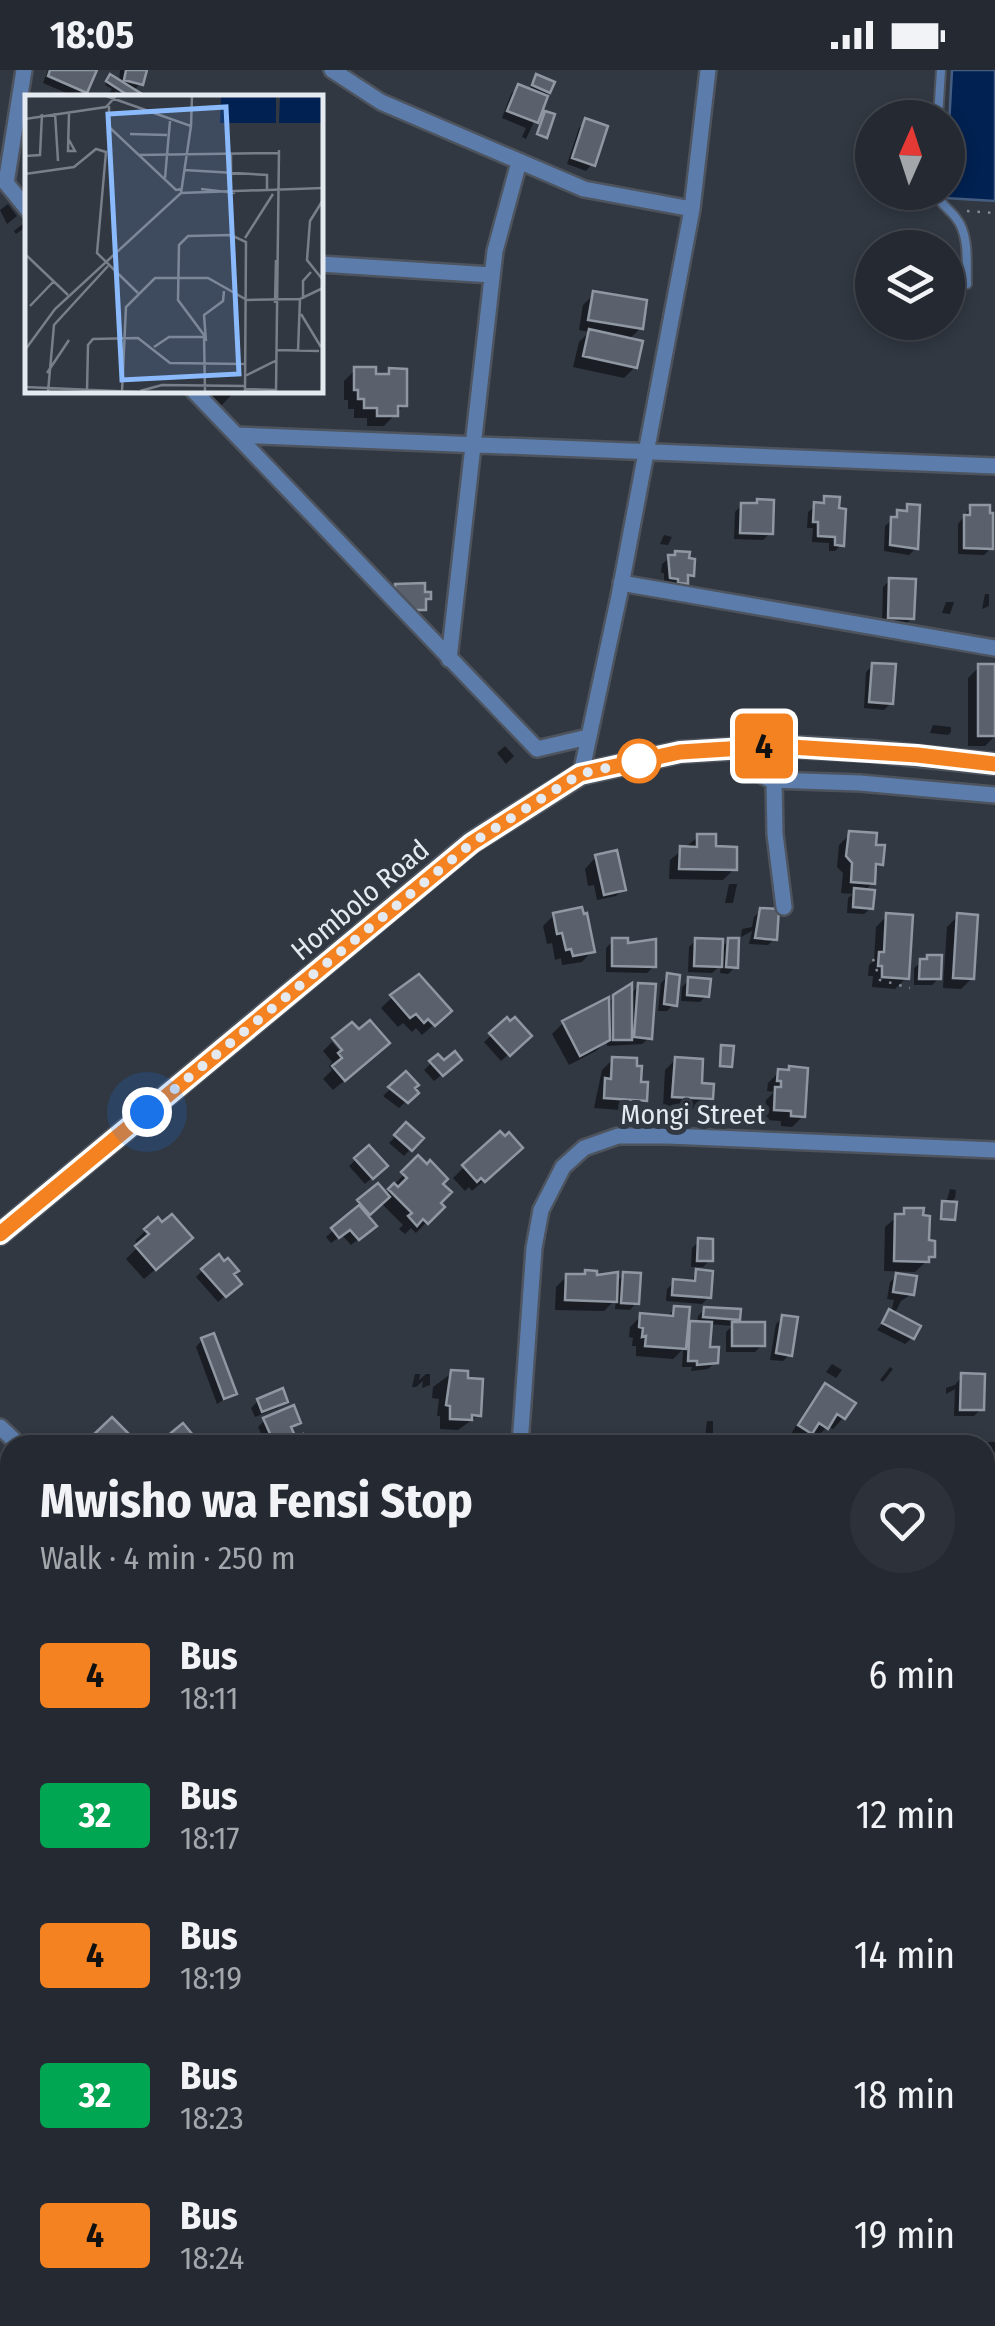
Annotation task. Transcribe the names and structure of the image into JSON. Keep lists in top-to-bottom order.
{
  "streets": {
    "street": ["Hombolo Road", "Mongi Street"]
  },
  "lines": ["bus line 4"],
  "north": "top",
  "page": {
    "status": "18:05",
    "on_map": "4",
    "heading": ["Mwisho wa Fensi Stop", "Walk · 4 min · 250 m"],
    "list": [
      {
        "mark": "4",
        "name": "Bus",
        "note": "18:11",
        "value": "6 min"
      },
      {
        "mark": "32",
        "name": "Bus",
        "note": "18:17",
        "value": "12 min"
      },
      {
        "mark": "4",
        "name": "Bus",
        "note": "18:19",
        "value": "14 min"
      },
      {
        "mark": "32",
        "name": "Bus",
        "note": "18:23",
        "value": "18 min"
      },
      {
        "mark": "4",
        "name": "Bus",
        "note": "18:24",
        "value": "19 min"
      }
    ]
  }
}
